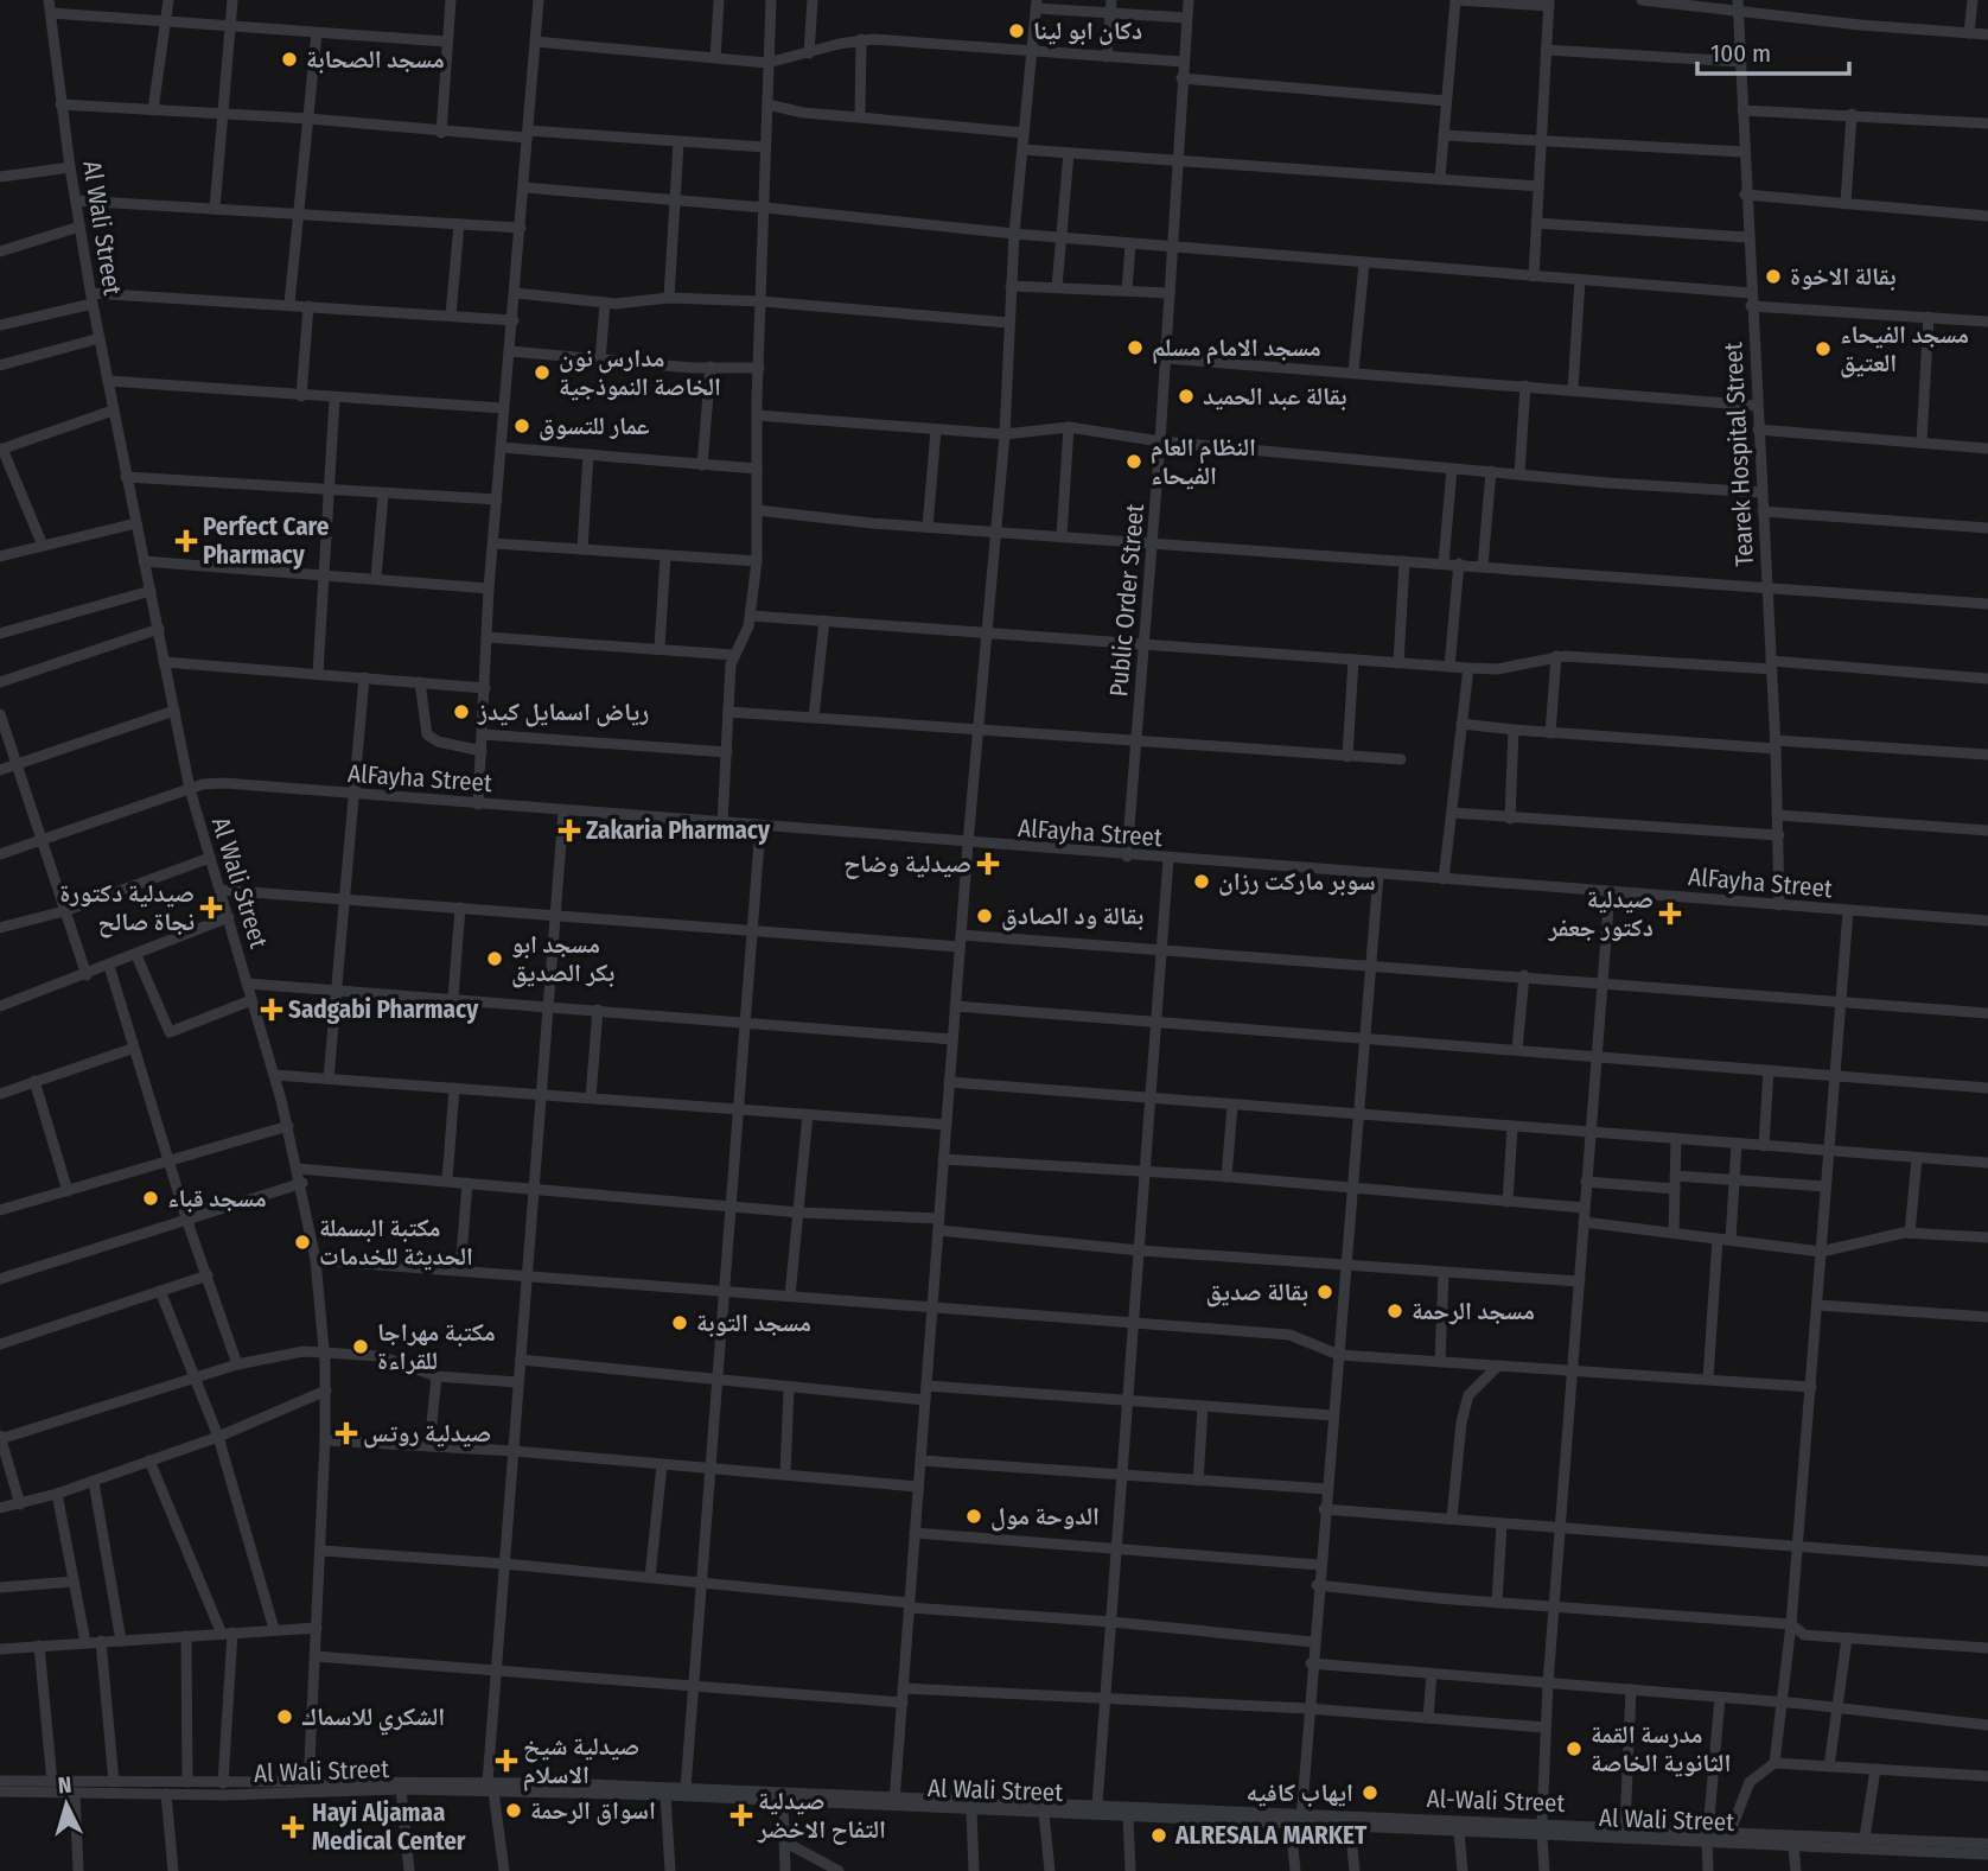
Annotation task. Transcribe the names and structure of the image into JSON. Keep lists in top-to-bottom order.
{
  "streets": {
    "street": [
      "Al Wali Street",
      "Tearek Hospital Street",
      "Public Order Street",
      "AlFayha Street",
      "Al-Wali Street"
    ]
  },
  "crossings": [
    ["Al Wali Street", "AlFayha Street"],
    ["Al Wali Street", "Al-Wali Street"],
    ["Tearek Hospital Street", "AlFayha Street"],
    ["Public Order Street", "AlFayha Street"]
  ],
  "places": {
    "other": [
      "دكان ابو لينا",
      "مسجد الصحابة",
      "بقالة الاخوة",
      "مسجد الامام مسلم",
      "مسجد الفيحاء العتيق",
      "مدارس نون الخاصة النموذجية",
      "بقالة عبد الحميد",
      "عمار للتسوق",
      "النظام العام الفيحاء",
      "رياض اسمايل كيدز",
      "سوبر ماركت رزان",
      "بقالة ود الصادق",
      "مسجد ابو بكر الصديق",
      "مسجد قباء",
      "مكتبة البسملة الحديثة للخدمات",
      "بقالة صديق",
      "مسجد الرحمة",
      "مسجد التوبة",
      "مكتبة مهراجا للقراءة",
      "الدوحة مول",
      "الشكري للاسماك",
      "مدرسة القمة الثانوية الخاصة",
      "ايهاب كافيه",
      "اسواق الرحمة",
      "ALRESALA MARKET"
    ],
    "health": [
      "Perfect Care Pharmacy",
      "Zakaria Pharmacy",
      "صيدلية وضاح",
      "صيدلية دكتورة نجاة صالح",
      "صيدلية دكتور جعفر",
      "Sadgabi Pharmacy",
      "صيدلية روتس",
      "صيدلية شيخ الاسلام",
      "صيدلية التفاح الاخضر",
      "Hayi Aljamaa Medical Center"
    ]
  },
  "scale_bar": "100 m",
  "north": "top"
}
